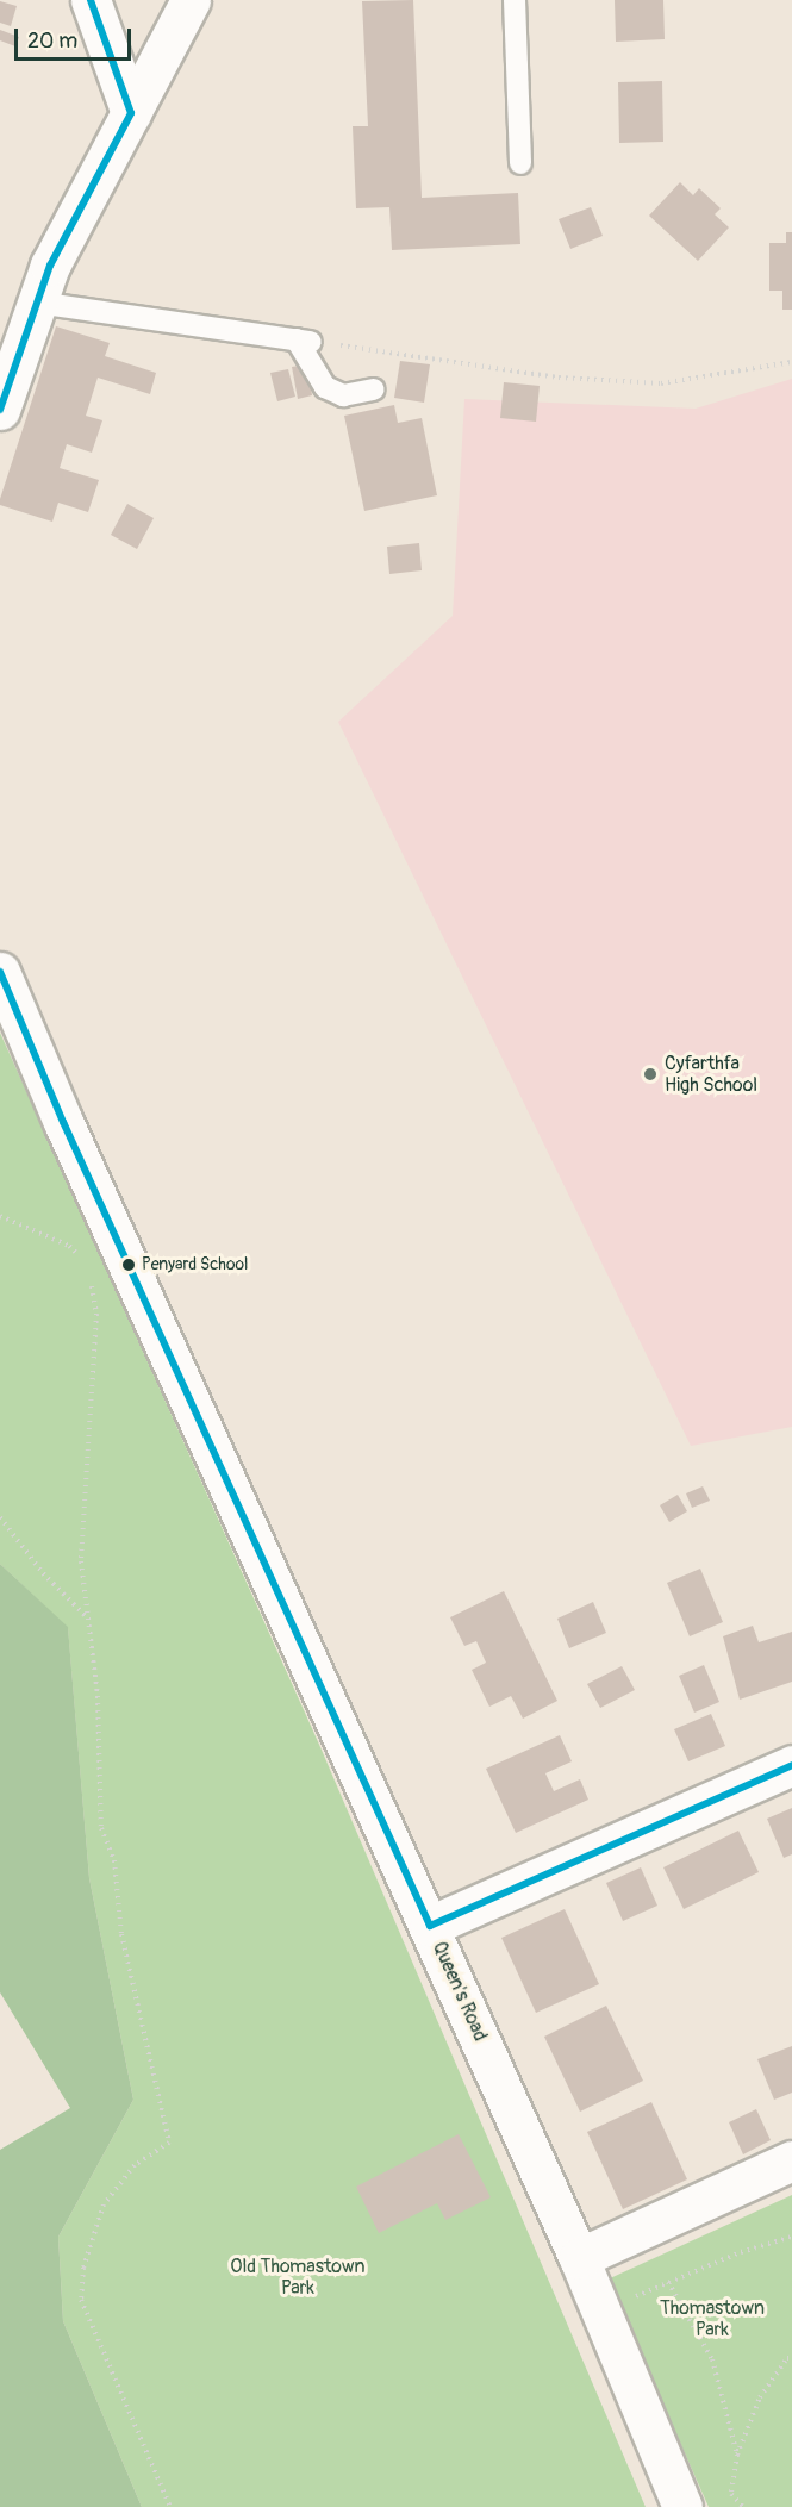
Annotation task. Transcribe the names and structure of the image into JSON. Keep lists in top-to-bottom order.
{
  "streets": {
    "street": ["Queen's Road"]
  },
  "parks": ["Old Thomastown Park", "Thomastown Park"],
  "places": ["Cyfarthfa High School", "Penyard School"],
  "scale_bar": "20 m"
}
